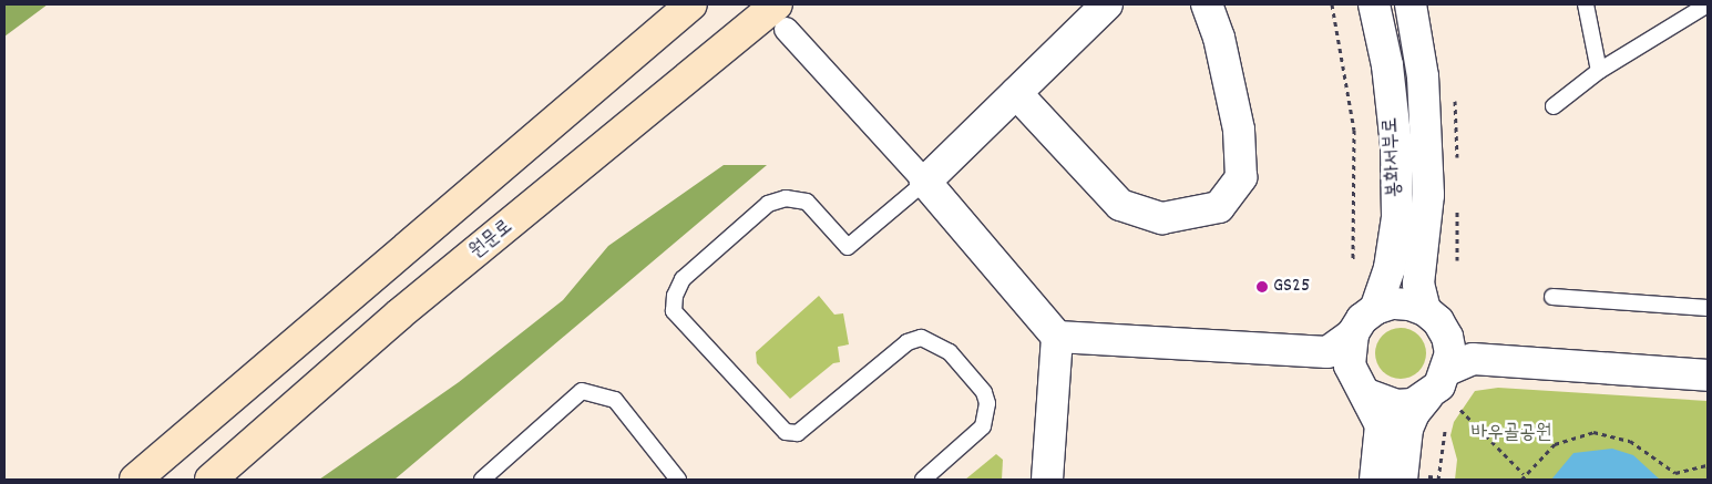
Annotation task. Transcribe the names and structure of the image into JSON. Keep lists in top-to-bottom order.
{
  "streets": {
    "main road": ["원문로"],
    "street": ["봉화서부로"]
  },
  "parks": ["바우골공원"],
  "places": ["GS25"]
}
